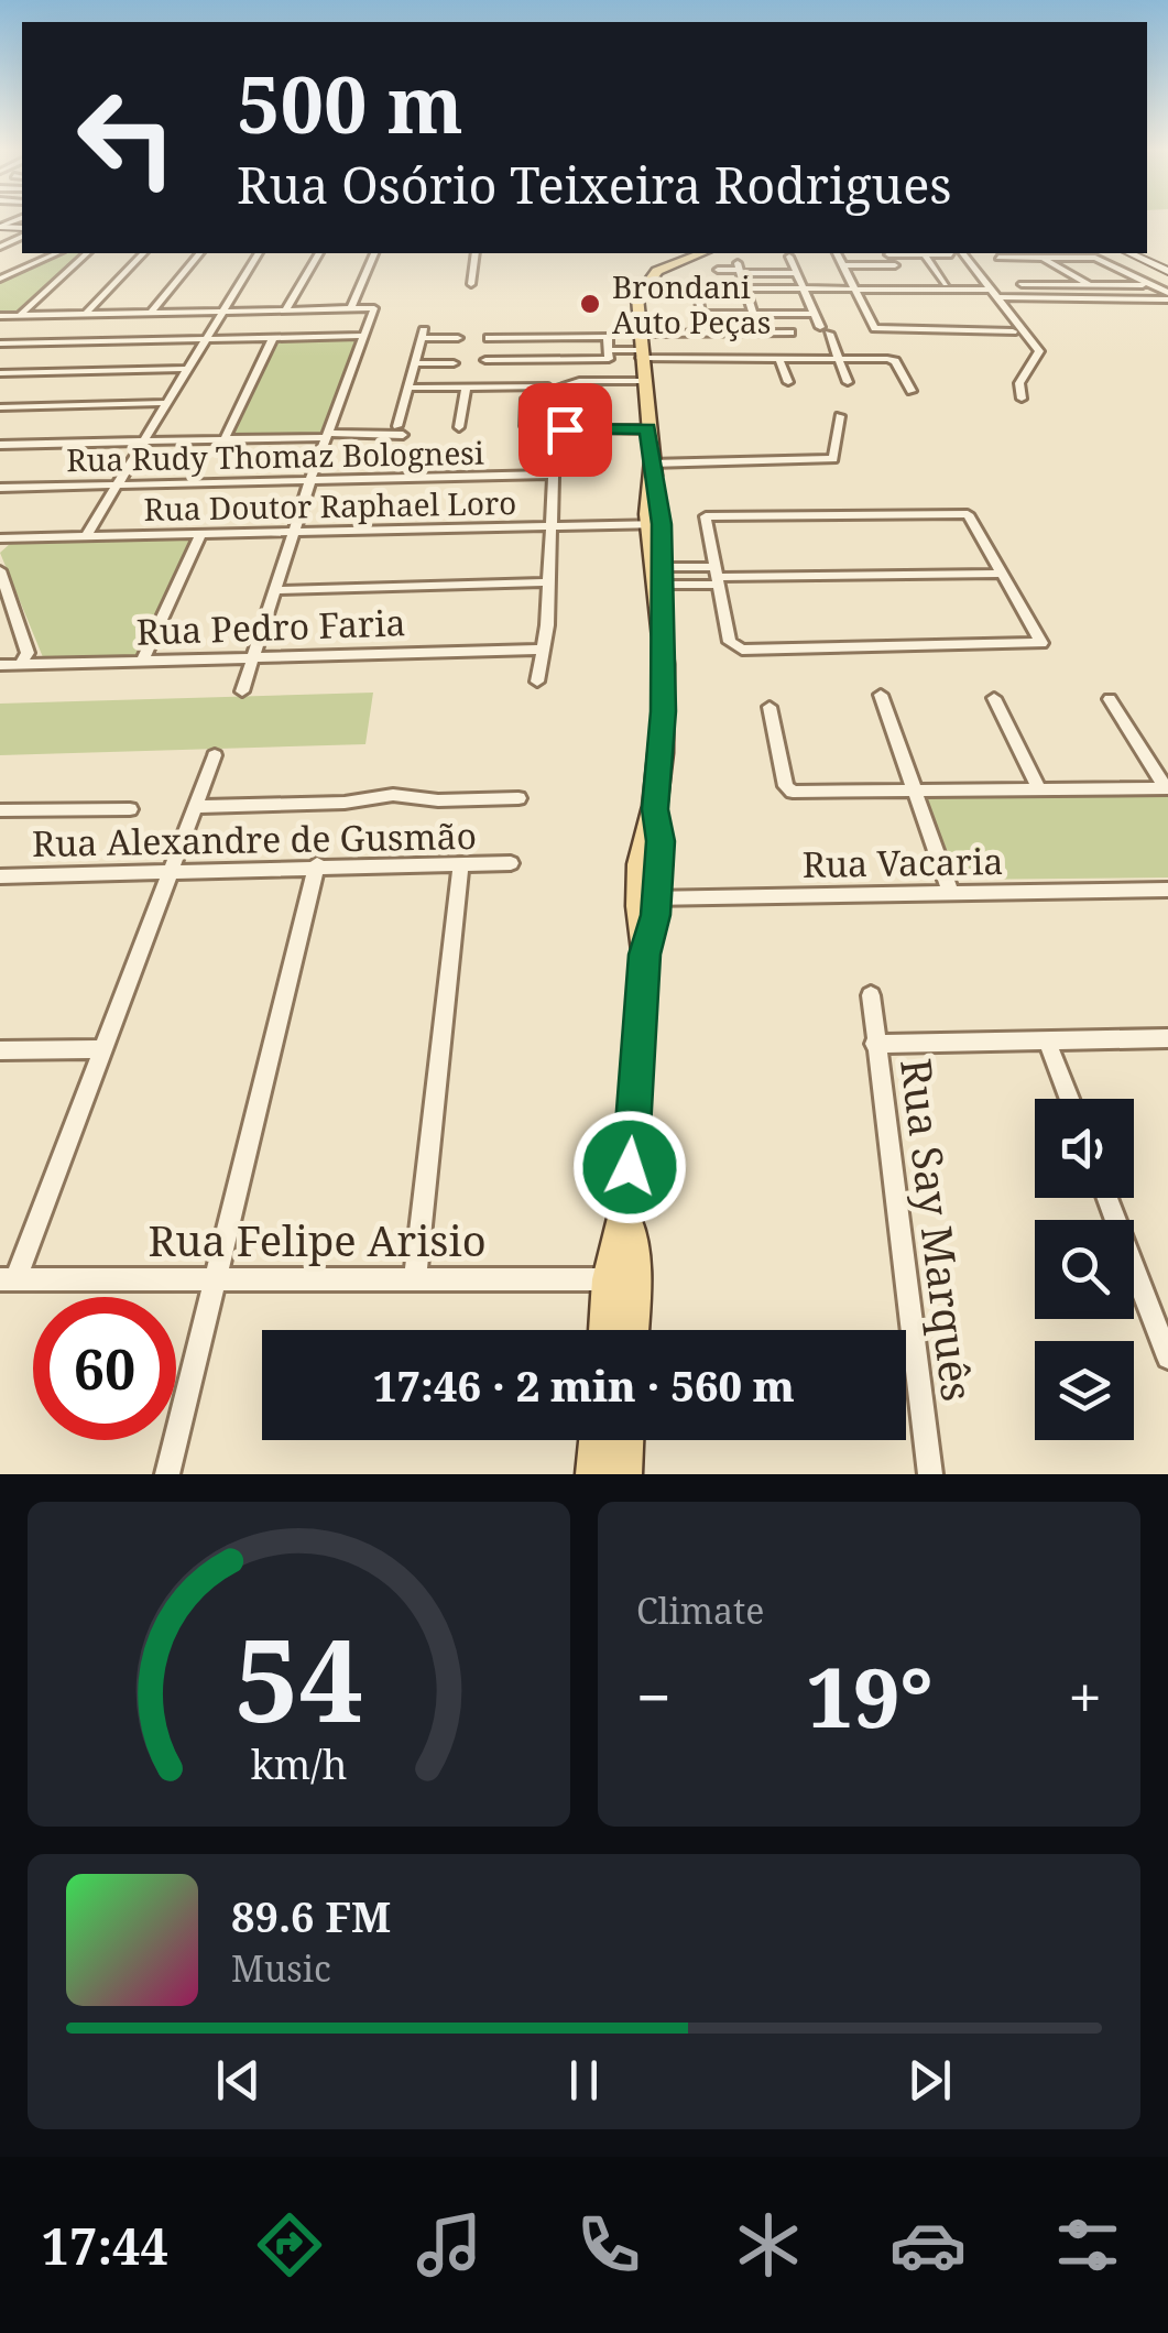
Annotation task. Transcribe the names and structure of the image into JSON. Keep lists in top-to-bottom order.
{
  "streets": {
    "street": [
      "Rua Rudy Thomaz Bolognesi",
      "Rua Doutor Raphael Loro",
      "Rua Pedro Faria",
      "Rua Alexandre de Gusmão",
      "Rua Vacaria",
      "Rua Say Marquês",
      "Rua Felipe Arisio"
    ]
  },
  "places": ["Brondani Auto Peças"],
  "page": {
    "turn": ["500 m", "Rua Osório Teixeira Rodrigues"],
    "limit": "60",
    "trip": "17:46 · 2 min · 560 m",
    "tile": "Climate",
    "heat": ["−", "19°", "+"],
    "song": ["89.6 FM", "Music"],
    "tabs": "17:44",
    "gauge": ["54", "km/h"]
  }
}
